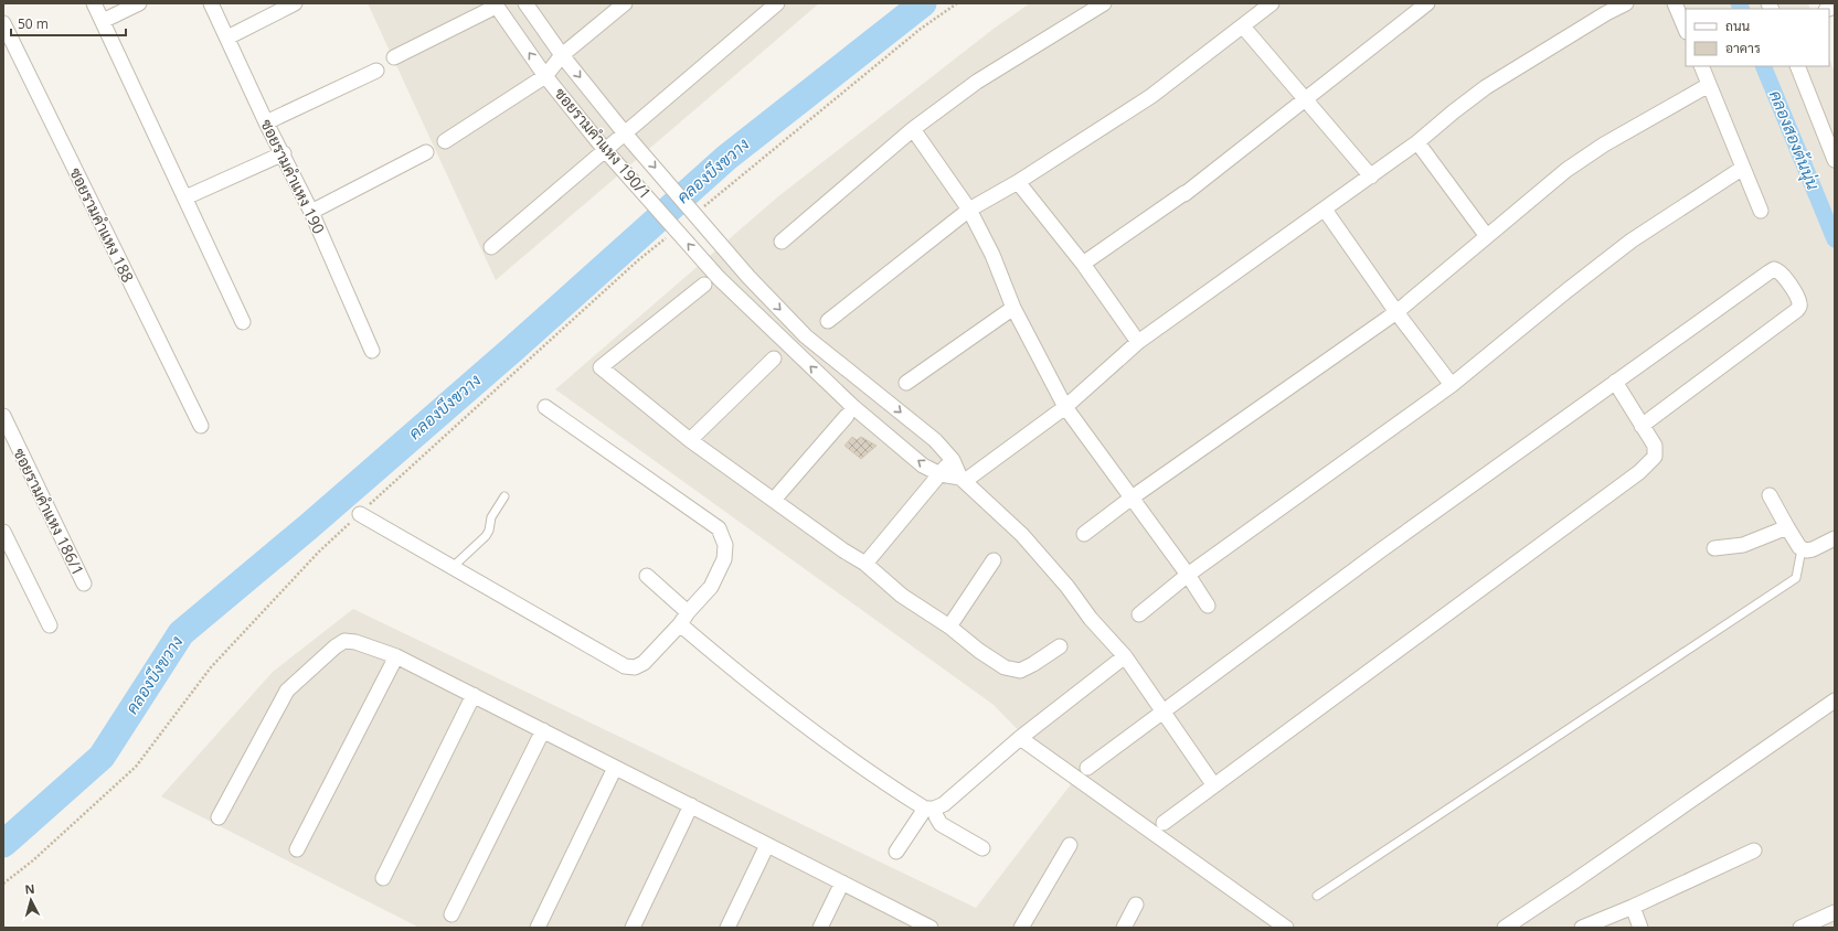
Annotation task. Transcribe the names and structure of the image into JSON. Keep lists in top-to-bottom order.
{
  "streets": {
    "street": [
      "ซอยรามคำแหง 190/1",
      "ซอยรามคำแหง 190",
      "ซอยรามคำแหง 188",
      "ซอยรามคำแหง 186/1"
    ]
  },
  "water": ["คลองสองต้นนุ่น", "คลองบึงขวาง"],
  "legend": ["ถนน", "อาคาร"],
  "scale_bar": "50 m",
  "north": "top"
}
